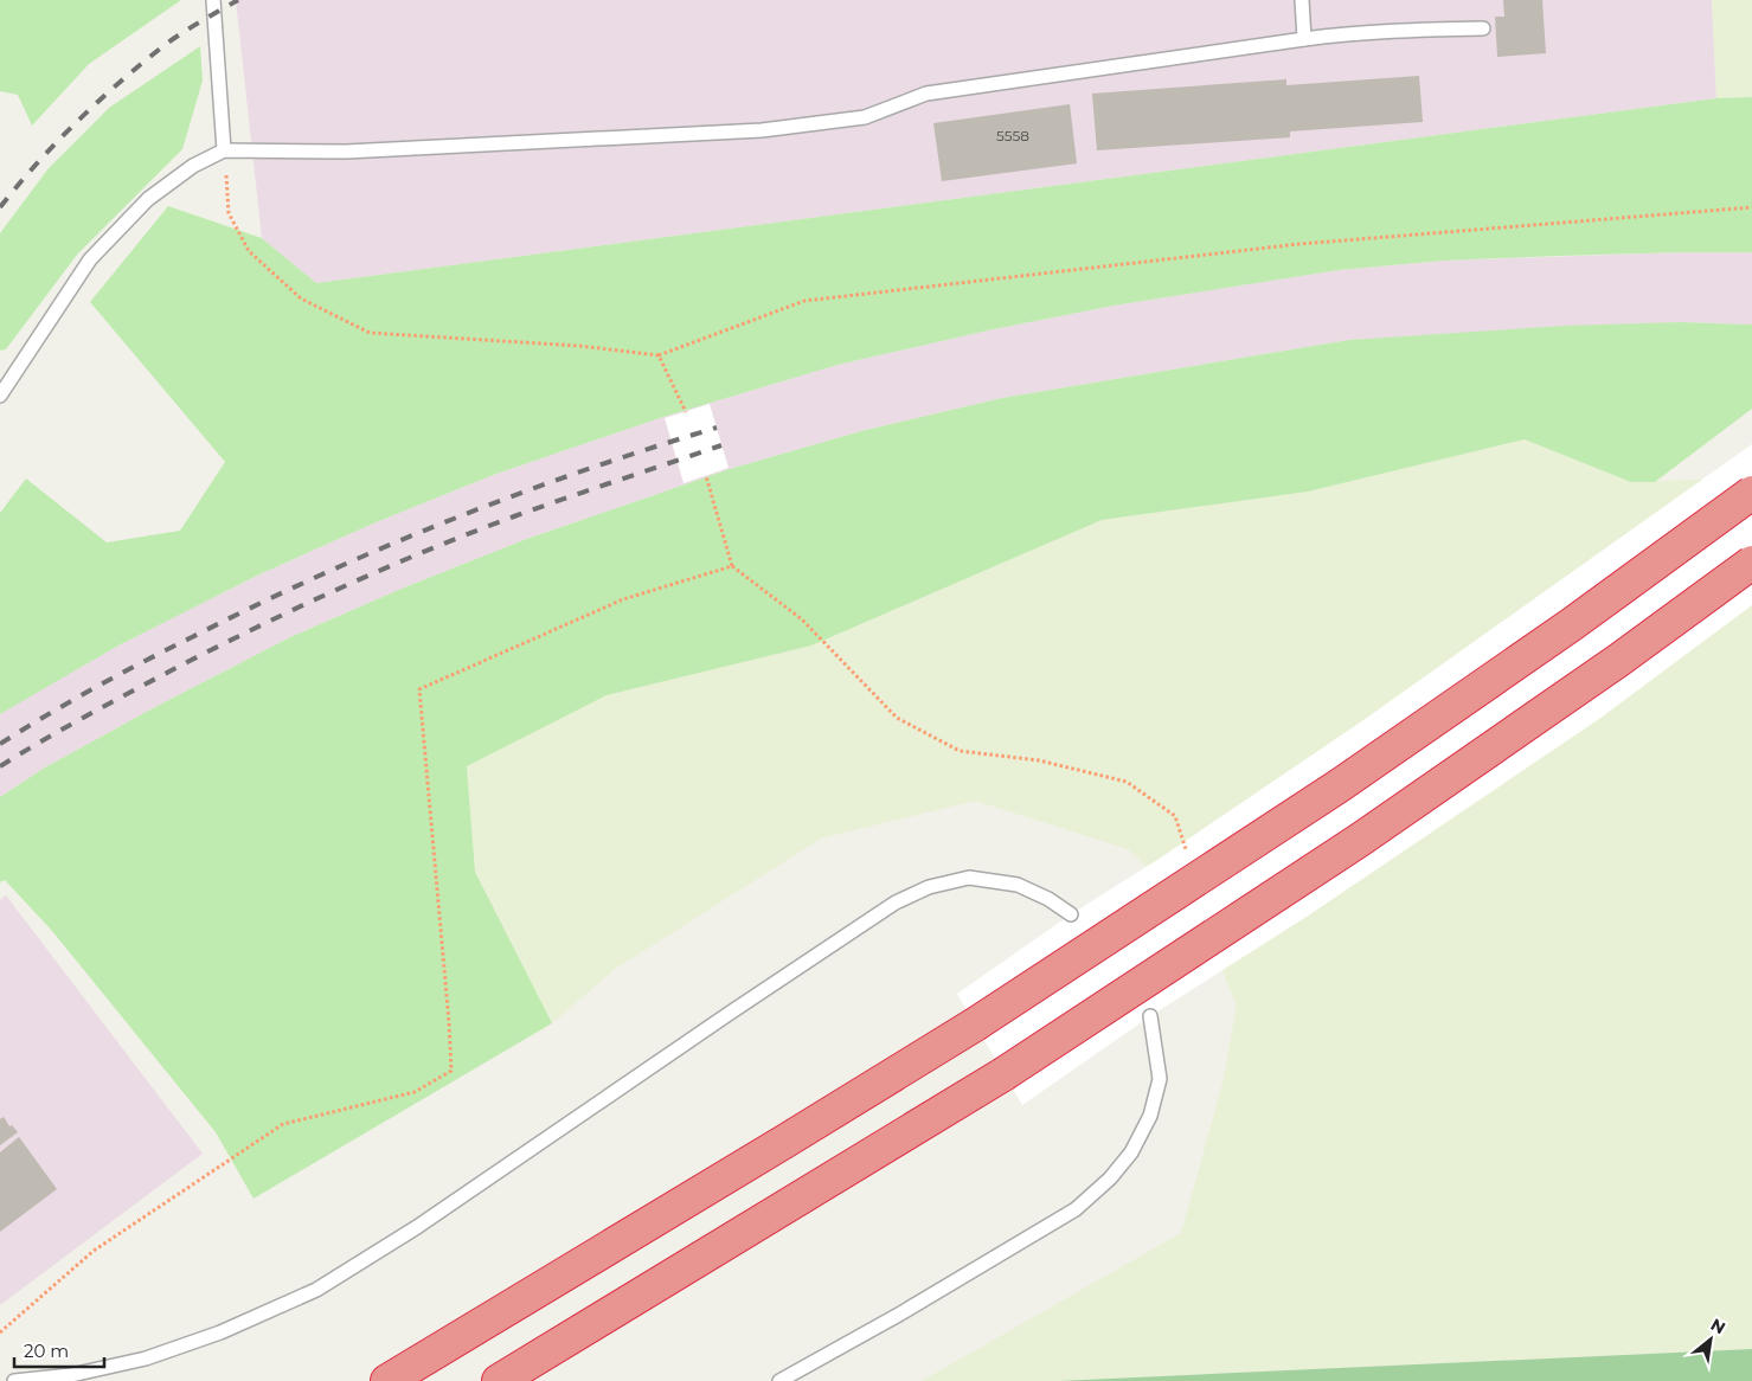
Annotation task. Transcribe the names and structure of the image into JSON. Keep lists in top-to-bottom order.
{
  "house_numbers": ["5558"],
  "scale_bar": "20 m",
  "north": "top right"
}
